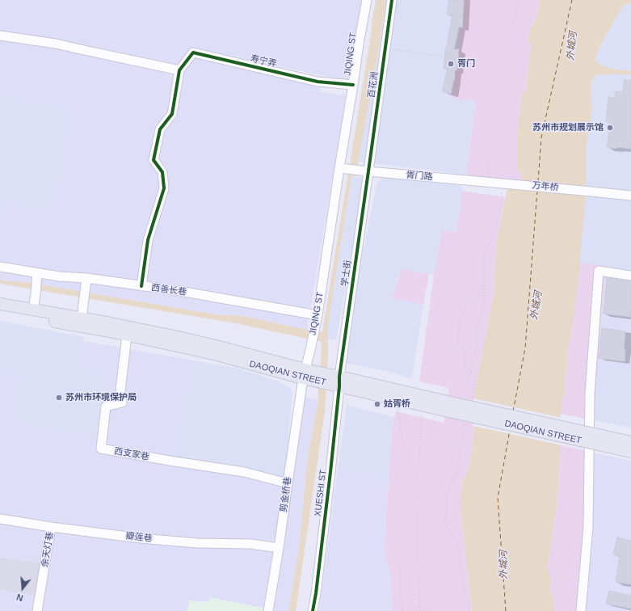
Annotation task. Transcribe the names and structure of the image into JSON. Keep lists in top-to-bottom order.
{
  "streets": {
    "main road": ["DAOQIAN STREET"],
    "street": [
      "JIQING ST",
      "寿宁弄",
      "百花洲",
      "胥门路",
      "万年桥",
      "学士街",
      "西善长巷",
      "西支家巷",
      "XUESHI ST",
      "剪金桥巷",
      "瓣莲巷",
      "余天灯巷"
    ]
  },
  "crossings": [
    ["JIQING ST", "寿宁弄"],
    ["JIQING ST", "胥门路"],
    ["JIQING ST", "西善长巷"],
    ["JIQING ST", "DAOQIAN STREET"],
    ["JIQING ST", "剪金桥巷"],
    ["百花洲", "胥门路"],
    ["百花洲", "学士街"],
    ["胥门路", "万年桥"],
    ["胥门路", "学士街"],
    ["学士街", "DAOQIAN STREET"],
    ["学士街", "XUESHI ST"],
    ["DAOQIAN STREET", "西支家巷"],
    ["DAOQIAN STREET", "XUESHI ST"],
    ["DAOQIAN STREET", "剪金桥巷"],
    ["西支家巷", "剪金桥巷"],
    ["剪金桥巷", "瓣莲巷"],
    ["瓣莲巷", "余天灯巷"]
  ],
  "water": ["外城河"],
  "places": [
    "胥门",
    "苏州市规划展示馆",
    "苏州市环境保护局",
    "姑胥桥"
  ],
  "north": "bottom"
}
